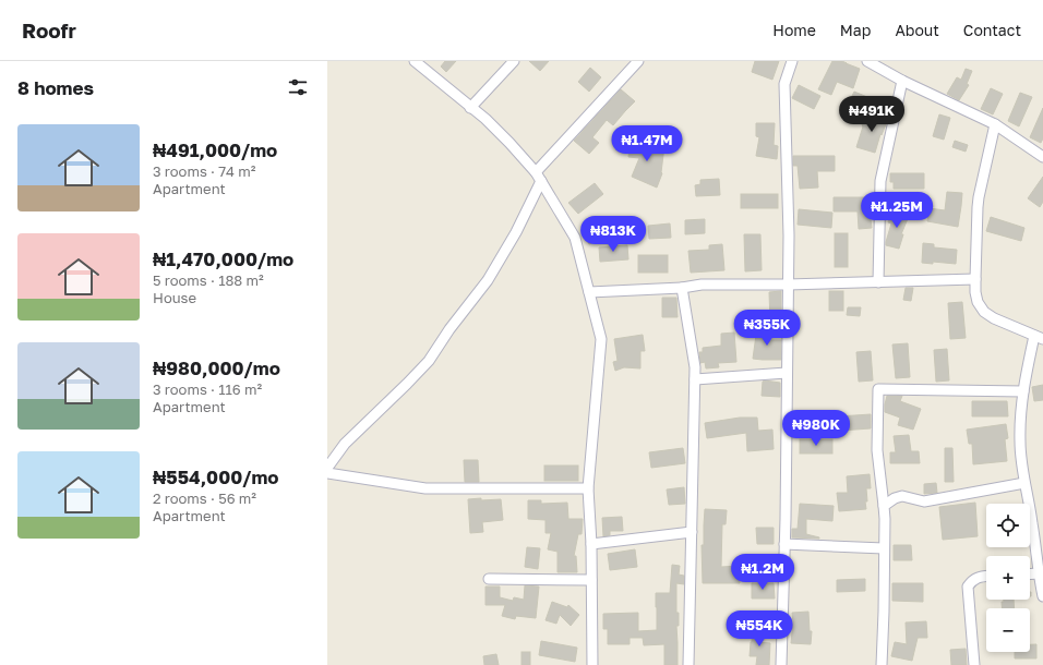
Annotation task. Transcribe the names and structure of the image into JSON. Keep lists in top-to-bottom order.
{
  "page": {
    "header": "Roofr",
    "nav": [
      "Home",
      "Map",
      "About",
      "Contact"
    ],
    "heading": "8 homes",
    "price": [
      "₦491K",
      "₦1.47M",
      "₦1.25M",
      "₦813K",
      "₦355K",
      "₦980K",
      "₦1.2M",
      "₦554K"
    ],
    "list": [
      {
        "name": "₦491,000/mo",
        "note": "3 rooms · 74 m² · Apartment"
      },
      {
        "name": "₦1,470,000/mo",
        "note": "5 rooms · 188 m² · House"
      },
      {
        "name": "₦980,000/mo",
        "note": "3 rooms · 116 m² · Apartment"
      },
      {
        "name": "₦554,000/mo",
        "note": "2 rooms · 56 m² · Apartment"
      }
    ],
    "map_buttons": ["+", "−"]
  }
}
